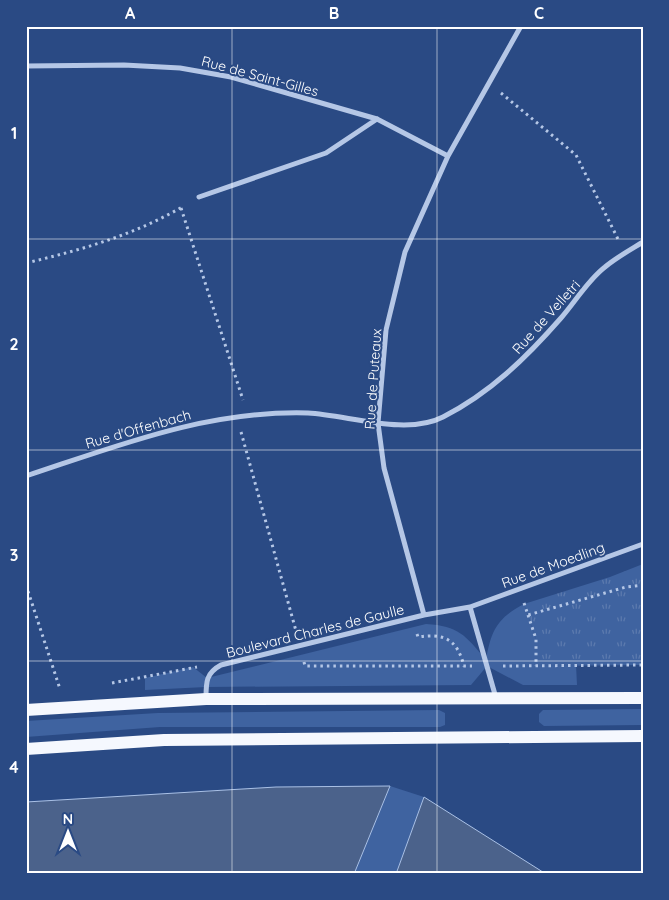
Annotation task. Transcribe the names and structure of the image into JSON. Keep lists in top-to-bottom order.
{
  "streets": {
    "street": [
      "Rue de Saint-Gilles",
      "Rue de Velletri",
      "Rue de Puteaux",
      "Rue d'Offenbach",
      "Rue de Moedling",
      "Boulevard Charles de Gaulle"
    ]
  },
  "crossings": [
    ["Rue de Saint-Gilles", "Rue de Puteaux"],
    ["Rue de Velletri", "Rue de Puteaux"],
    ["Rue de Velletri", "Rue d'Offenbach"],
    ["Rue de Puteaux", "Rue d'Offenbach"],
    ["Rue de Puteaux", "Boulevard Charles de Gaulle"]
  ],
  "north": "top",
  "grid": {
    "columns": ["A", "B", "C"],
    "rows": [
      "1",
      "2",
      "3",
      "4"
    ]
  }
}
